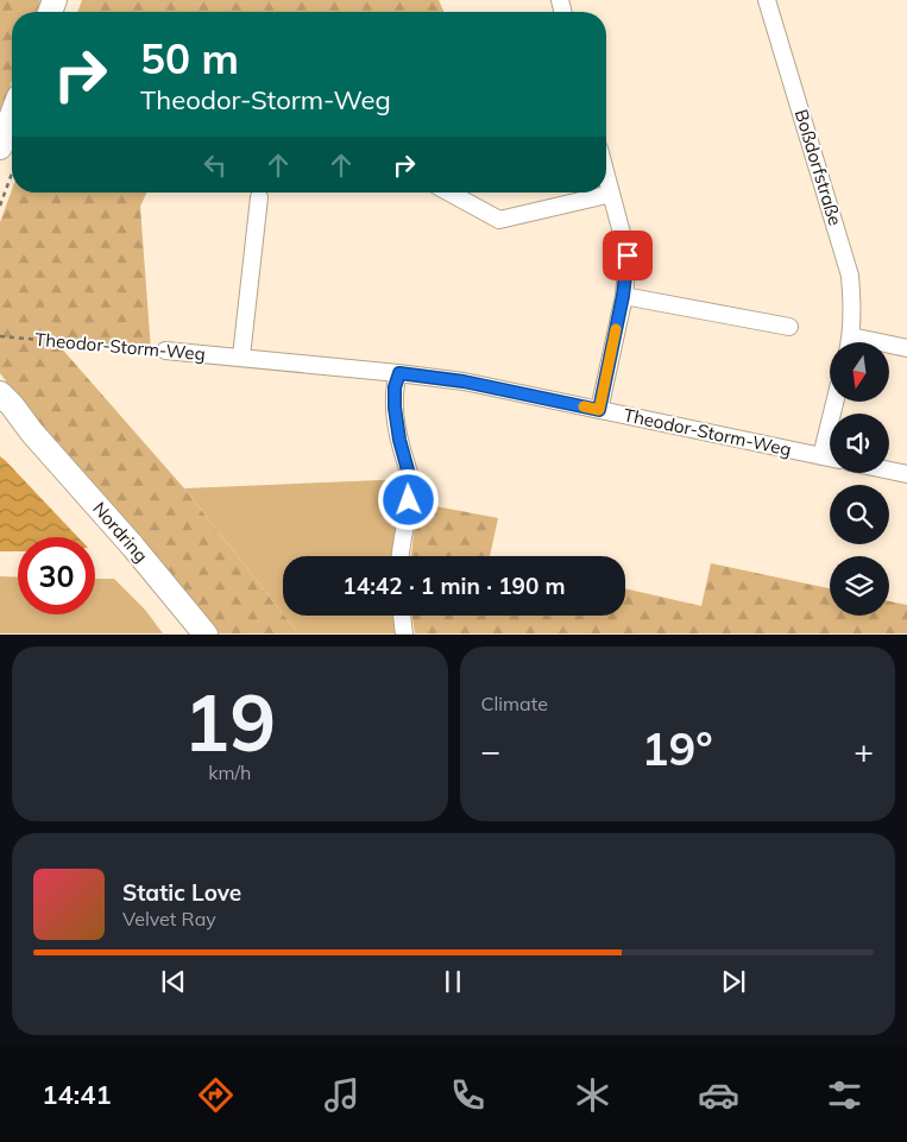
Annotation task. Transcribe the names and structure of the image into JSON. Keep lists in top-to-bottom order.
{
  "streets": {
    "street": ["Boßdorfstraße", "Theodor-Storm-Weg", "Nordring"]
  },
  "north": "bottom",
  "page": {
    "turn": ["50 m", "Theodor-Storm-Weg"],
    "limit": "30",
    "trip": "14:42 · 1 min · 190 m",
    "tile": [
      ["19", "km/h"],
      "Climate"
    ],
    "heat": ["−", "19°", "+"],
    "song": ["Static Love", "Velvet Ray"],
    "tabs": "14:41"
  }
}
